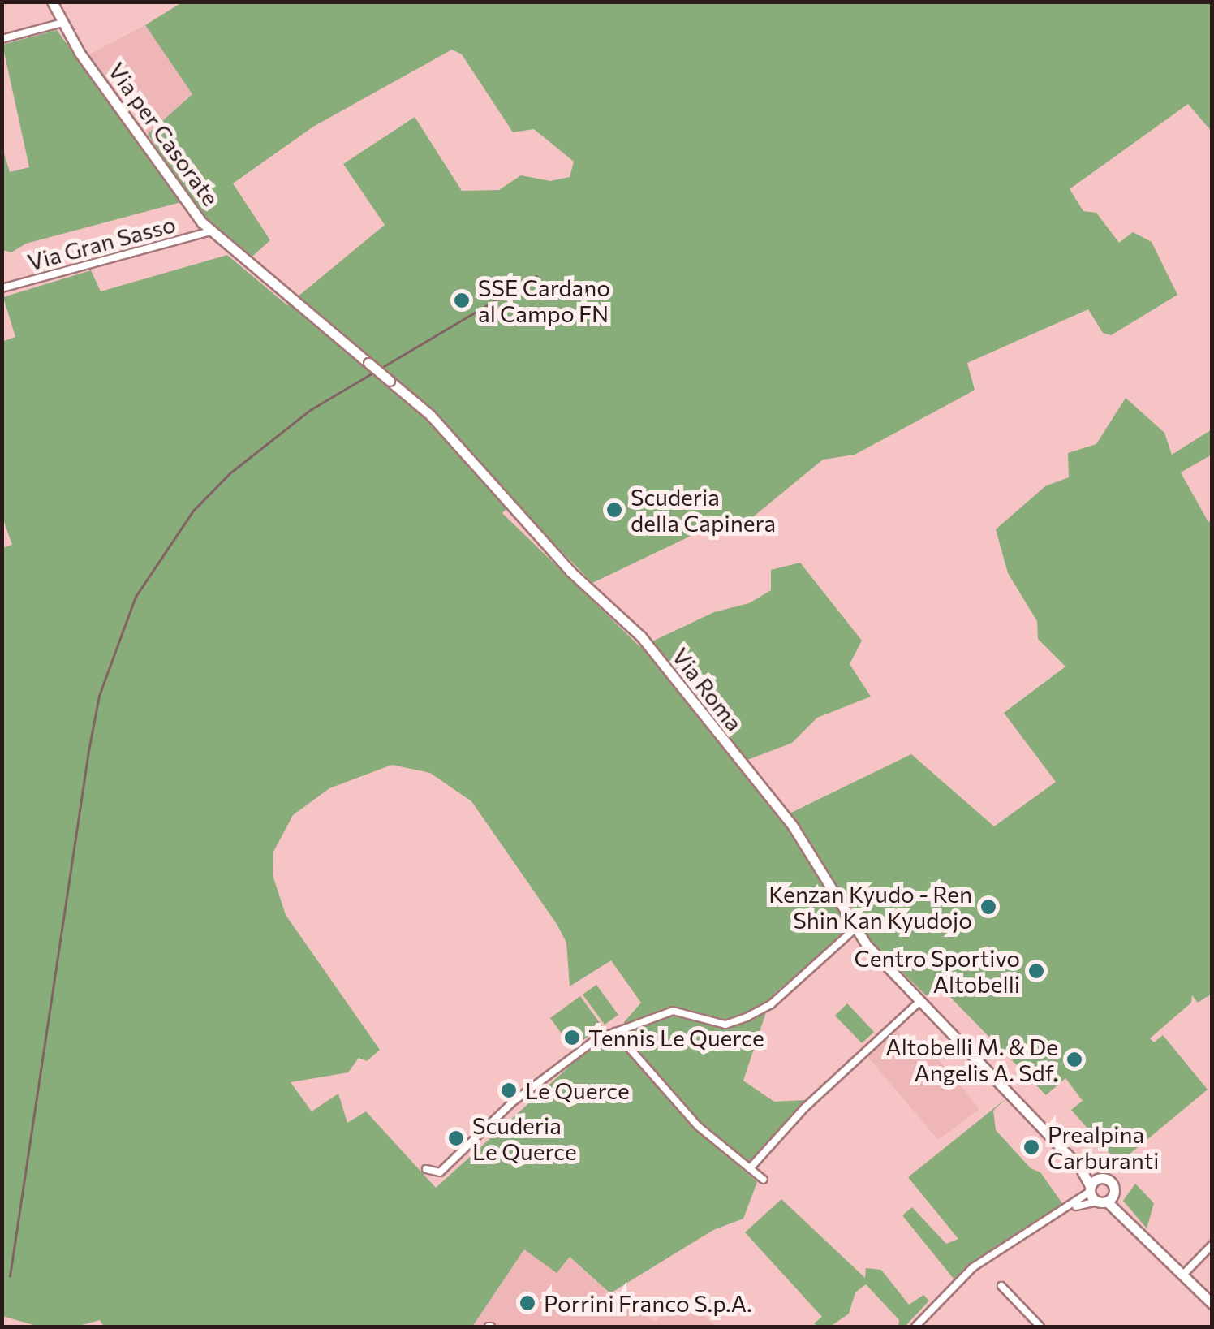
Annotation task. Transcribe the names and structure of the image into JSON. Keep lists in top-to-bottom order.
{
  "streets": {
    "street": ["Via per Casorate", "Via Gran Sasso", "Via Roma"]
  },
  "crossings": [
    ["Via per Casorate", "Via Gran Sasso"],
    ["Via per Casorate", "Via Roma"]
  ],
  "places": [
    "SSE Cardano al Campo FN",
    "Scuderia della Capinera",
    "Kenzan Kyudo - Ren Shin Kan Kyudojo",
    "Centro Sportivo Altobelli",
    "Tennis Le Querce",
    "Altobelli M. & De Angelis A. Sdf.",
    "Le Querce",
    "Scuderia Le Querce",
    "Prealpina Carburanti",
    "Porrini Franco S.p.A."
  ]
}
